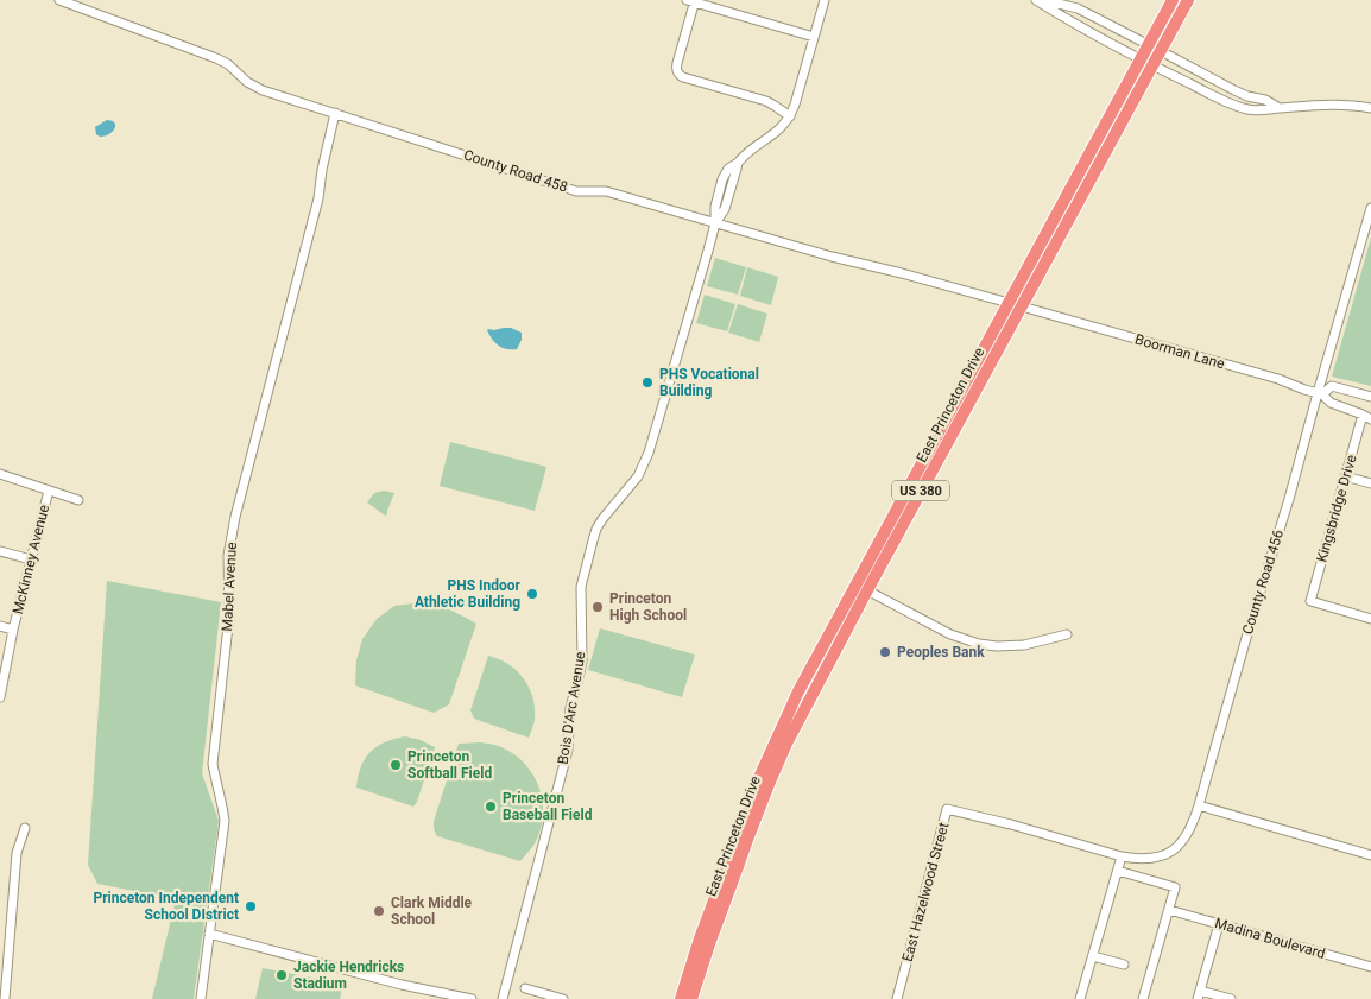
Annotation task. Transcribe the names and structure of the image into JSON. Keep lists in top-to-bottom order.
{
  "streets": {
    "highway": ["East Princeton Drive", "US 380"],
    "street": [
      "County Road 458",
      "Boorman Lane",
      "Kingsbridge Drive",
      "McKinney Avenue",
      "County Road 456",
      "Mabel Avenue",
      "Bois D'Arc Avenue",
      "East Hazelwood Street",
      "Madina Boulevard"
    ]
  },
  "crossings": [
    ["County Road 458", "Boorman Lane"],
    ["County Road 458", "East Princeton Drive"],
    ["County Road 458", "Mabel Avenue"],
    ["County Road 458", "Bois D'Arc Avenue"],
    ["Boorman Lane", "East Princeton Drive"],
    ["Boorman Lane", "Kingsbridge Drive"],
    ["Boorman Lane", "County Road 456"],
    ["County Road 456", "East Hazelwood Street"]
  ],
  "places": [
    "PHS Vocational Building",
    "PHS Indoor Athletic Building",
    "Princeton High School",
    "Peoples Bank",
    "Princeton Softball Field",
    "Princeton Baseball Field",
    "Princeton Independent School DIstrict",
    "Clark Middle School",
    "Jackie Hendricks Stadium"
  ]
}
